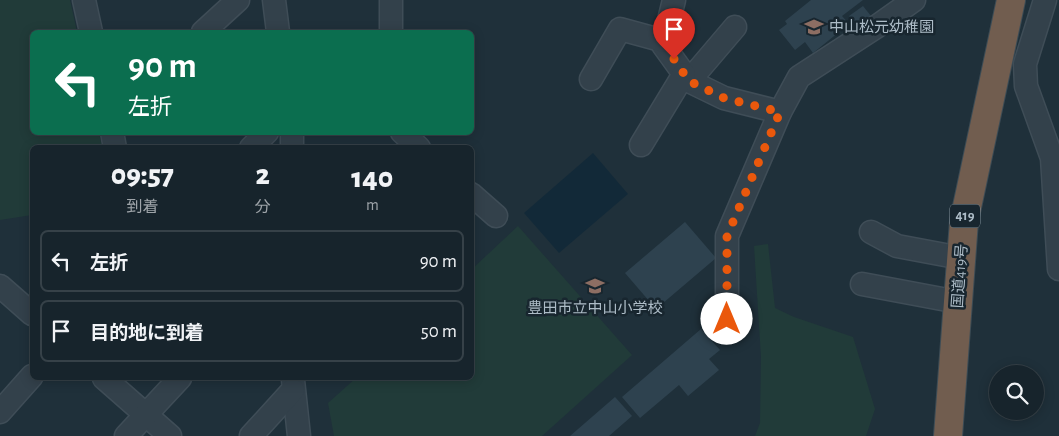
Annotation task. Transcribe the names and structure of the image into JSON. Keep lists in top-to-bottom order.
{
  "streets": {
    "highway": ["419", "国道419号"]
  },
  "places": {
    "school or university": ["中山松元幼稚園", "豊田市立中山小学校"]
  },
  "page": {
    "turn": ["90 m", "左折"],
    "eta": [
      "09:57",
      "到着",
      "2",
      "分",
      "140",
      "m"
    ],
    "list": [
      {
        "name": "左折",
        "value": "90 m"
      },
      {
        "name": "目的地に到着",
        "value": "50 m"
      }
    ]
  }
}
